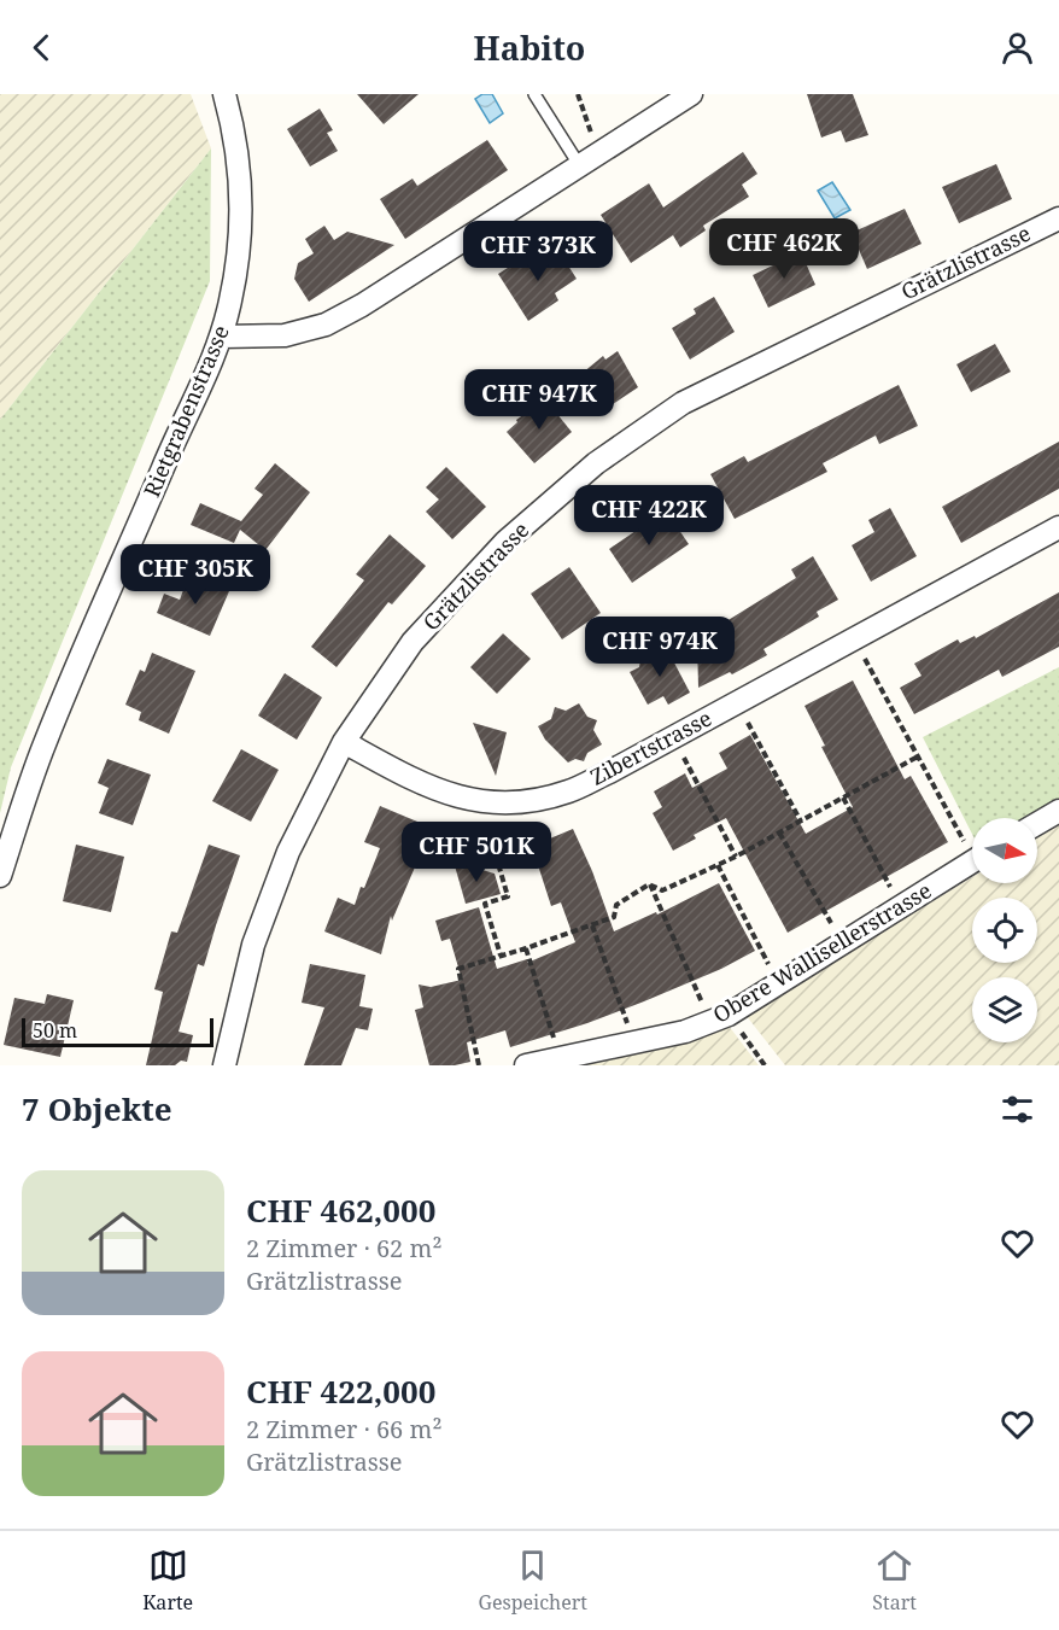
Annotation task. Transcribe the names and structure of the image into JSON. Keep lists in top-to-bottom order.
{
  "streets": {
    "street": [
      "Grätzlistrasse",
      "Rietgrabenstrasse",
      "Zibertstrasse",
      "Obere Wallisellerstrasse"
    ]
  },
  "crossings": [
    ["Grätzlistrasse", "Zibertstrasse"]
  ],
  "scale_bar": "50 m",
  "north": "right",
  "page": {
    "header": "Habito",
    "price": [
      "CHF 462K",
      "CHF 373K",
      "CHF 947K",
      "CHF 422K",
      "CHF 305K",
      "CHF 974K",
      "CHF 501K"
    ],
    "scale": "50 m",
    "heading": "7 Objekte",
    "list": [
      {
        "name": "CHF 462,000",
        "note": "2 Zimmer · 62 m² · Grätzlistrasse"
      },
      {
        "name": "CHF 422,000",
        "note": "2 Zimmer · 66 m² · Grätzlistrasse"
      }
    ],
    "tabs": ["Karte", "Gespeichert", "Start"]
  }
}
